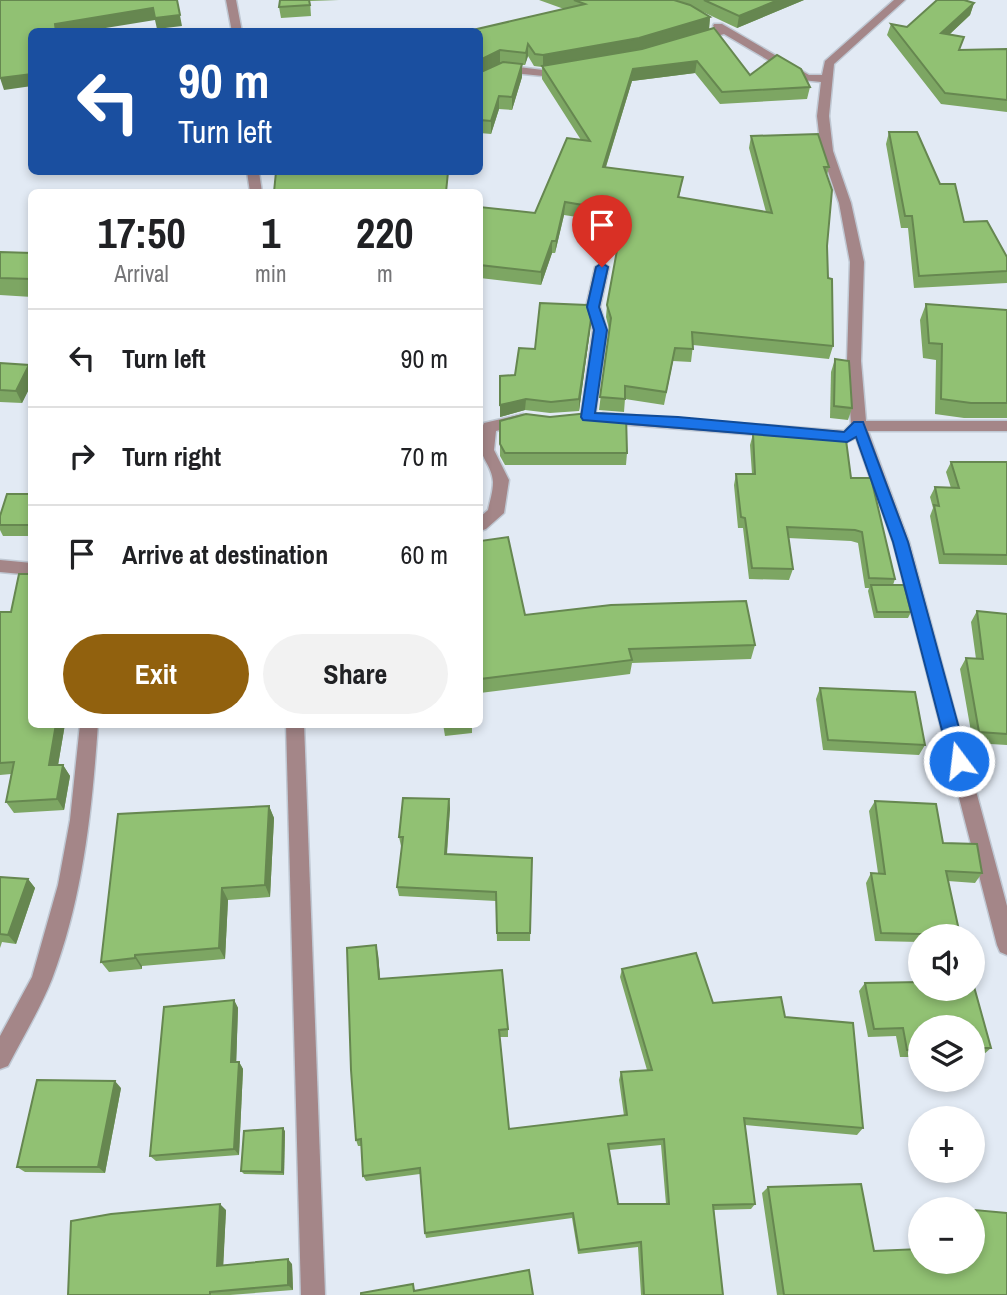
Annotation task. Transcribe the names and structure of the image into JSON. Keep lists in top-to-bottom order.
{
  "page": {
    "turn": ["90 m", "Turn left"],
    "eta": [
      "17:50",
      "Arrival",
      "1",
      "min",
      "220",
      "m"
    ],
    "list": [
      {
        "name": "Turn left",
        "value": "90 m"
      },
      {
        "name": "Turn right",
        "value": "70 m"
      },
      {
        "name": "Arrive at destination",
        "value": "60 m"
      }
    ],
    "buttons": ["Exit", "Share"],
    "map_buttons": ["+", "−"]
  }
}
